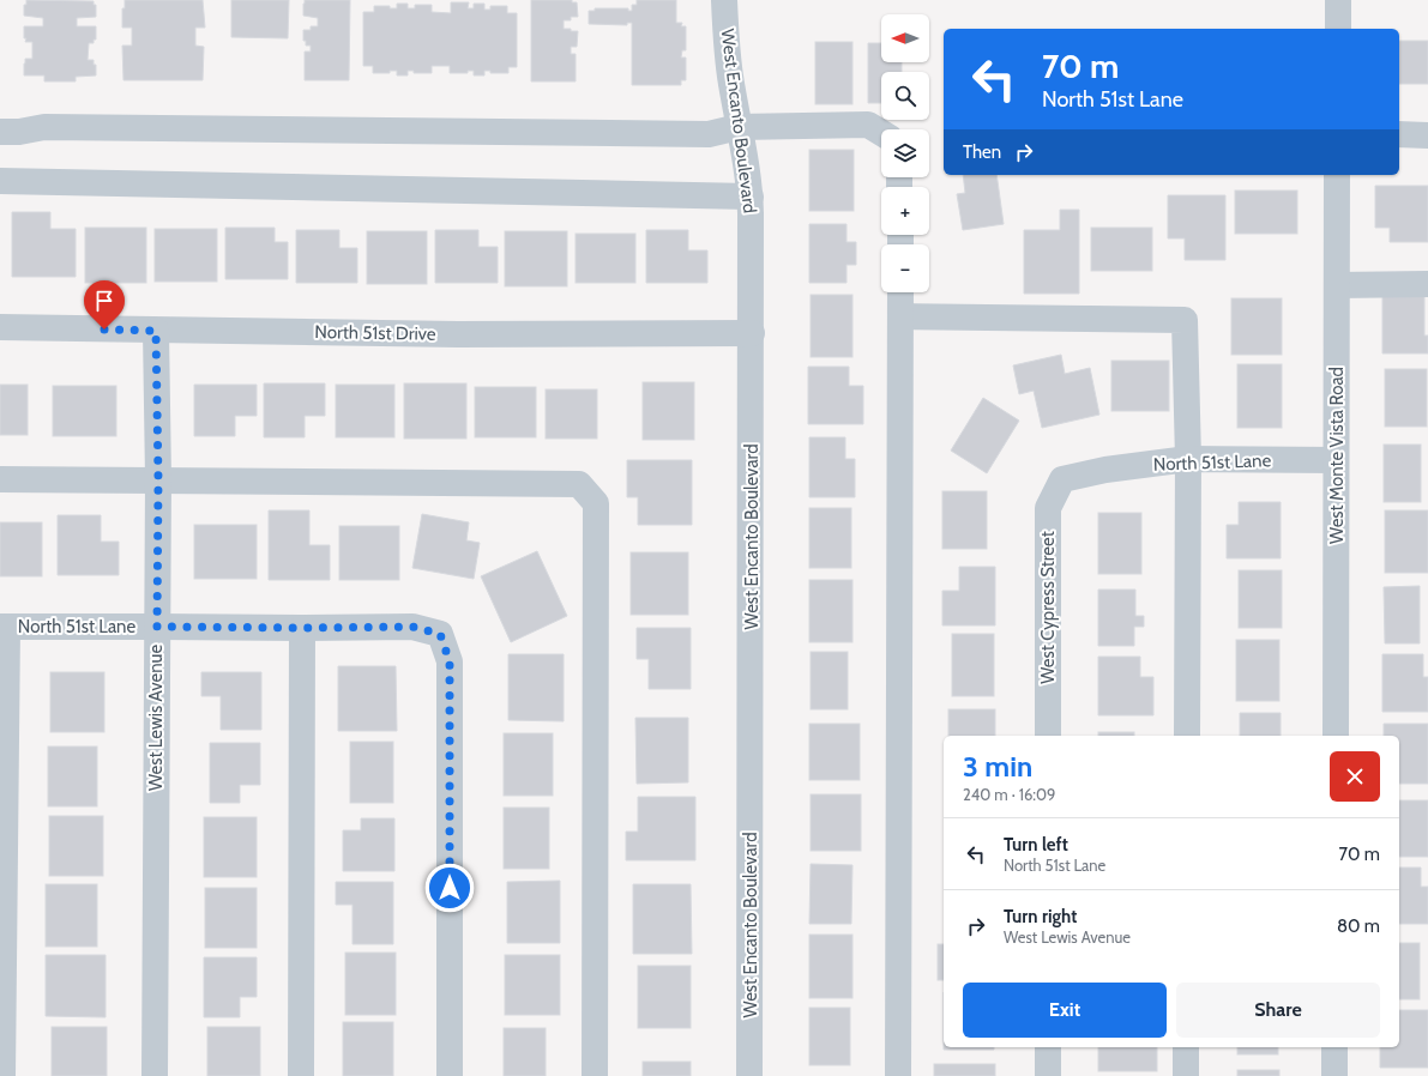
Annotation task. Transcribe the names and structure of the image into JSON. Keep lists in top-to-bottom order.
{
  "streets": {
    "street": [
      "West Encanto Boulevard",
      "North 51st Drive",
      "West Monte Vista Road",
      "North 51st Lane",
      "West Cypress Street",
      "West Lewis Avenue"
    ]
  },
  "crossings": [
    ["West Encanto Boulevard", "North 51st Drive"],
    ["North 51st Drive", "West Lewis Avenue"],
    ["West Monte Vista Road", "North 51st Lane"],
    ["North 51st Lane", "West Cypress Street"],
    ["North 51st Lane", "West Lewis Avenue"]
  ],
  "north": "left",
  "page": {
    "map_buttons": ["+", "−"],
    "turn": ["70 m", "North 51st Lane"],
    "then": "Then",
    "heading": ["3 min", "240 m · 16:09"],
    "list": [
      {
        "name": "Turn left",
        "note": "North 51st Lane",
        "value": "70 m"
      },
      {
        "name": "Turn right",
        "note": "West Lewis Avenue",
        "value": "80 m"
      }
    ],
    "buttons": ["Exit", "Share"]
  }
}
